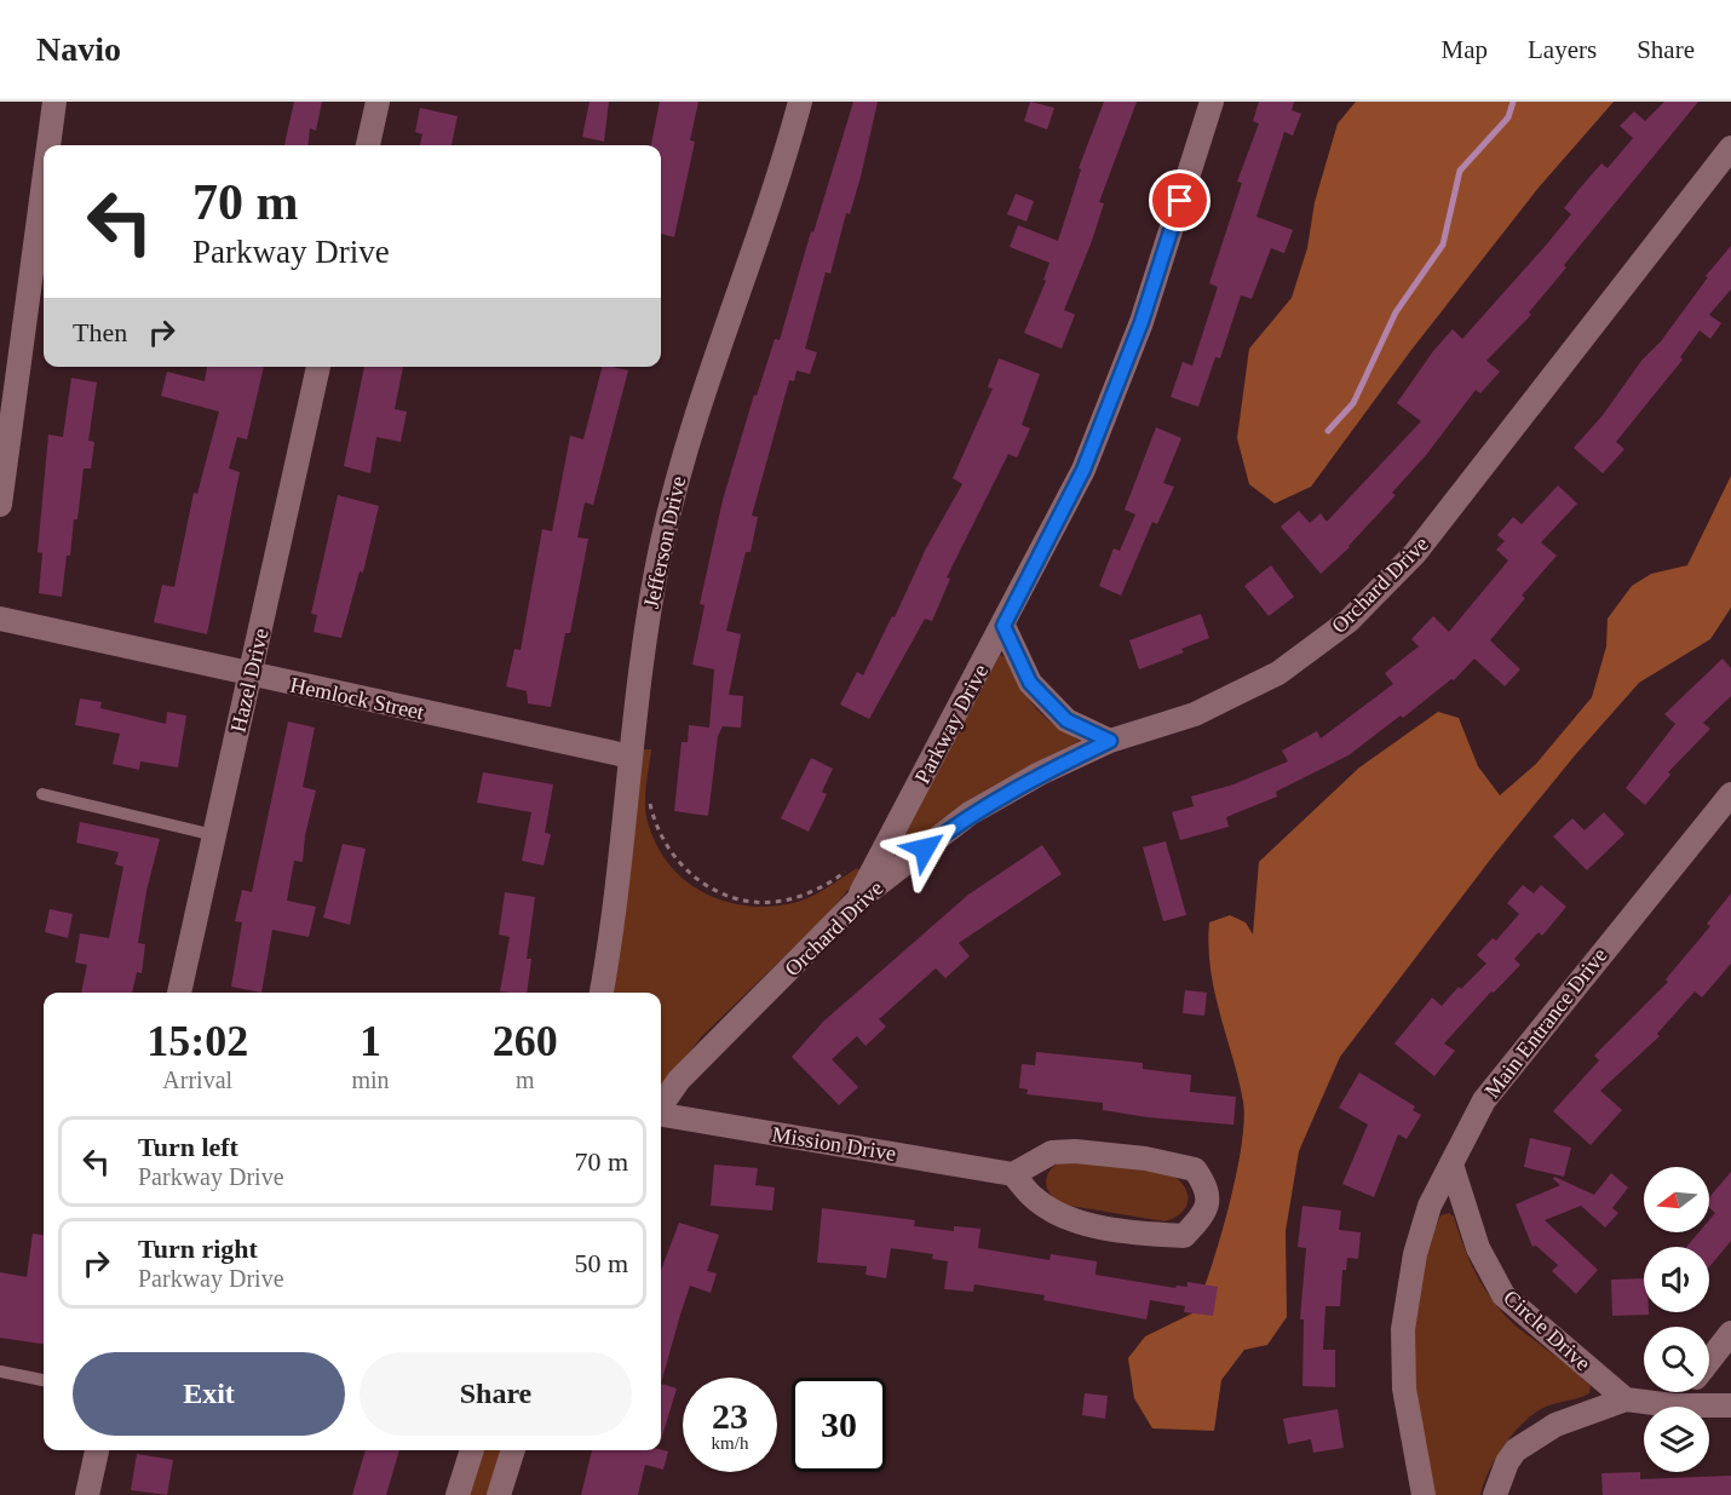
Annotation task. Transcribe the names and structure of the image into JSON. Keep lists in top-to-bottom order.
{
  "streets": {
    "street": [
      "Jefferson Drive",
      "Orchard Drive",
      "Hazel Drive",
      "Hemlock Street",
      "Parkway Drive",
      "Main Entrance Drive",
      "Mission Drive",
      "Circle Drive"
    ]
  },
  "crossings": [
    ["Jefferson Drive", "Hemlock Street"],
    ["Orchard Drive", "Parkway Drive"],
    ["Hazel Drive", "Hemlock Street"],
    ["Main Entrance Drive", "Circle Drive"]
  ],
  "north": "left",
  "page": {
    "header": "Navio",
    "nav": ["Map", "Layers", "Share"],
    "turn": ["70 m", "Parkway Drive"],
    "then": "Then",
    "eta": [
      "15:02",
      "Arrival",
      "1",
      "min",
      "260",
      "m"
    ],
    "list": [
      {
        "name": "Turn left",
        "note": "Parkway Drive",
        "value": "70 m"
      },
      {
        "name": "Turn right",
        "note": "Parkway Drive",
        "value": "50 m"
      }
    ],
    "buttons": ["Exit", "Share"],
    "speed": "23 km/h",
    "limit": "30"
  }
}
